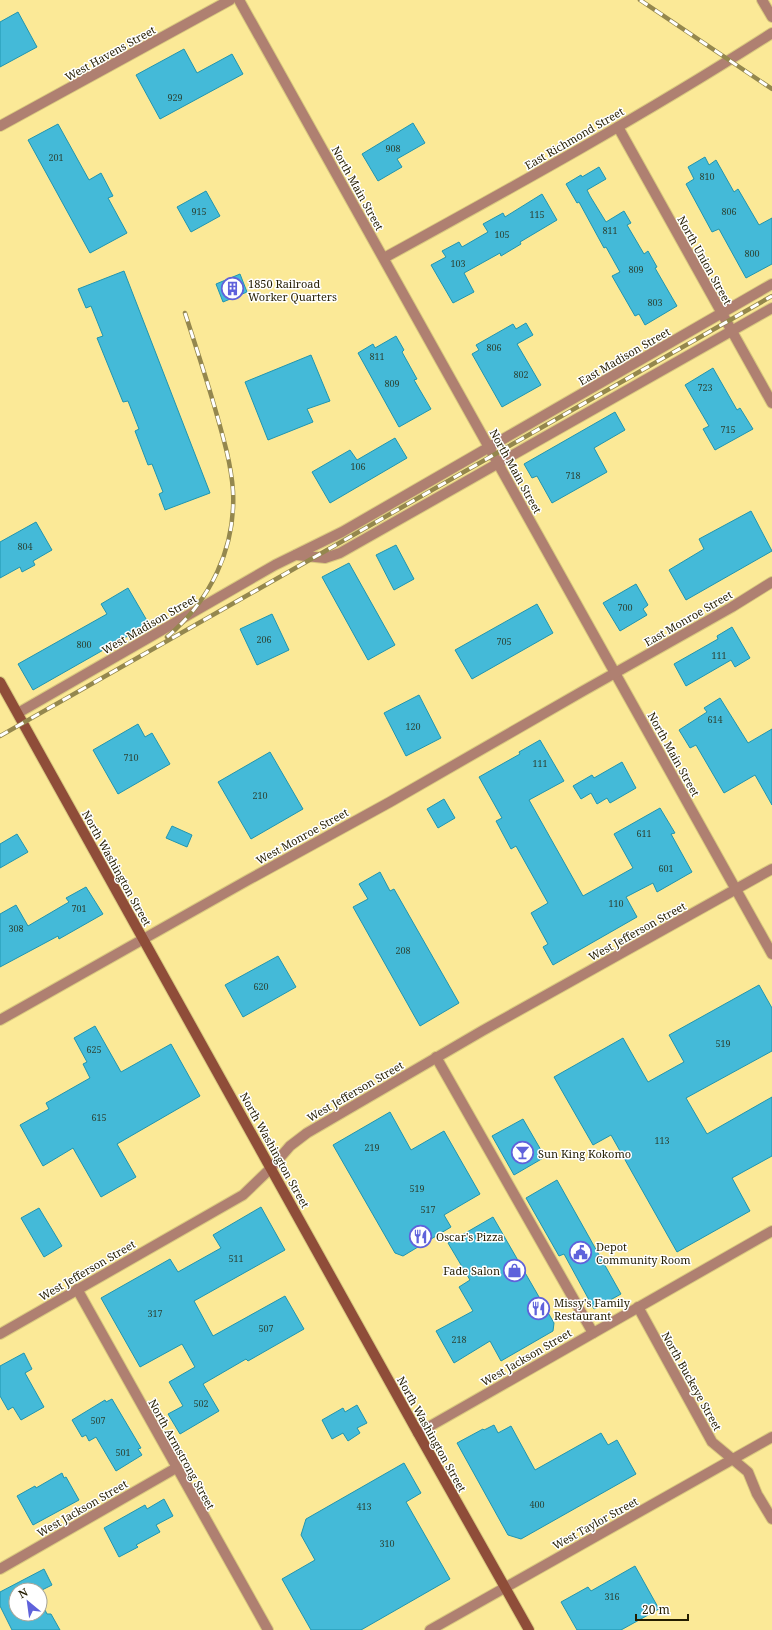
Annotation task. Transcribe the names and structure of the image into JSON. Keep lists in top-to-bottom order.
{
  "streets": {
    "main road": ["North Washington Street"],
    "street": [
      "West Havens Street",
      "East Richmond Street",
      "North Main Street",
      "North Union Street",
      "East Madison Street",
      "East Monroe Street",
      "West Madison Street",
      "West Monroe Street",
      "West Jefferson Street",
      "West Jackson Street",
      "North Buckeye Street",
      "North Armstrong Street",
      "West Taylor Street"
    ]
  },
  "crossings": [
    ["East Richmond Street", "North Main Street"],
    ["East Richmond Street", "North Union Street"],
    ["North Main Street", "East Madison Street"],
    ["North Main Street", "East Monroe Street"],
    ["North Main Street", "West Madison Street"],
    ["North Main Street", "West Monroe Street"],
    ["North Main Street", "West Jefferson Street"],
    ["North Union Street", "East Madison Street"],
    ["East Madison Street", "West Madison Street"],
    ["East Monroe Street", "West Monroe Street"],
    ["West Madison Street", "North Washington Street"],
    ["West Monroe Street", "North Washington Street"],
    ["North Washington Street", "West Jefferson Street"],
    ["North Washington Street", "West Jackson Street"],
    ["North Washington Street", "West Taylor Street"],
    ["West Jefferson Street", "North Armstrong Street"],
    ["West Jackson Street", "North Buckeye Street"],
    ["West Jackson Street", "North Armstrong Street"],
    ["North Buckeye Street", "West Taylor Street"]
  ],
  "places": {
    "building": ["1850 Railroad Worker Quarters"],
    "bar": ["Sun King Kokomo"],
    "restaurant": ["Oscar's Pizza", "Missy's Family Restaurant"],
    "public building": ["Depot Community Room"],
    "shop": ["Fade Salon"]
  },
  "house_numbers": [
    "929",
    "908",
    "201",
    "810",
    "915",
    "806",
    "115",
    "811",
    "105",
    "800",
    "103",
    "809",
    "803",
    "806",
    "811",
    "802",
    "809",
    "723",
    "715",
    "106",
    "718",
    "804",
    "700",
    "206",
    "705",
    "800",
    "111",
    "614",
    "120",
    "710",
    "111",
    "210",
    "611",
    "601",
    "110",
    "701",
    "308",
    "208",
    "620",
    "519",
    "625",
    "615",
    "113",
    "219",
    "519",
    "517",
    "511",
    "317",
    "507",
    "218",
    "502",
    "507",
    "501",
    "400",
    "413",
    "310",
    "316"
  ],
  "scale_bar": "20 m",
  "north": "top left"
}
